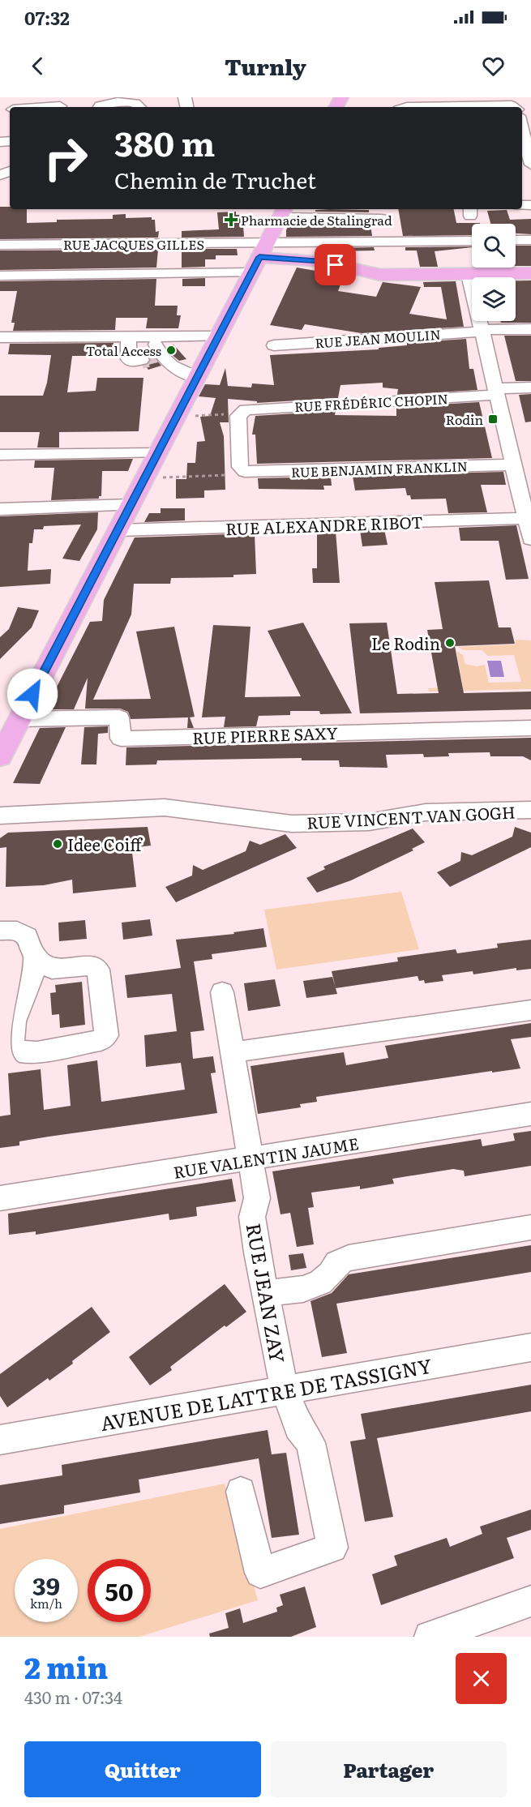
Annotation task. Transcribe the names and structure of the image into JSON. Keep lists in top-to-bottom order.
{
  "streets": {
    "street": [
      "RUE JACQUES GILLES",
      "RUE JEAN MOULIN",
      "RUE FRÉDÉRIC CHOPIN",
      "RUE BENJAMIN FRANKLIN",
      "RUE ALEXANDRE RIBOT",
      "RUE PIERRE SAXY",
      "RUE VINCENT VAN GOGH",
      "RUE VALENTIN JAUME",
      "RUE JEAN ZAY",
      "AVENUE DE LATTRE DE TASSIGNY"
    ]
  },
  "crossings": [
    ["RUE VALENTIN JAUME", "RUE JEAN ZAY"],
    ["RUE JEAN ZAY", "AVENUE DE LATTRE DE TASSIGNY"]
  ],
  "places": {
    "health": ["Pharmacie de Stalingrad"],
    "other": ["Total Access", "Le Rodin", "Idee Coiff"],
    "transit": ["Rodin"]
  },
  "page": {
    "status": "07:32",
    "header": "Turnly",
    "turn": ["380 m", "Chemin de Truchet"],
    "speed": "39 km/h",
    "limit": "50",
    "heading": ["2 min", "430 m · 07:34"],
    "buttons": ["Quitter", "Partager"]
  }
}
